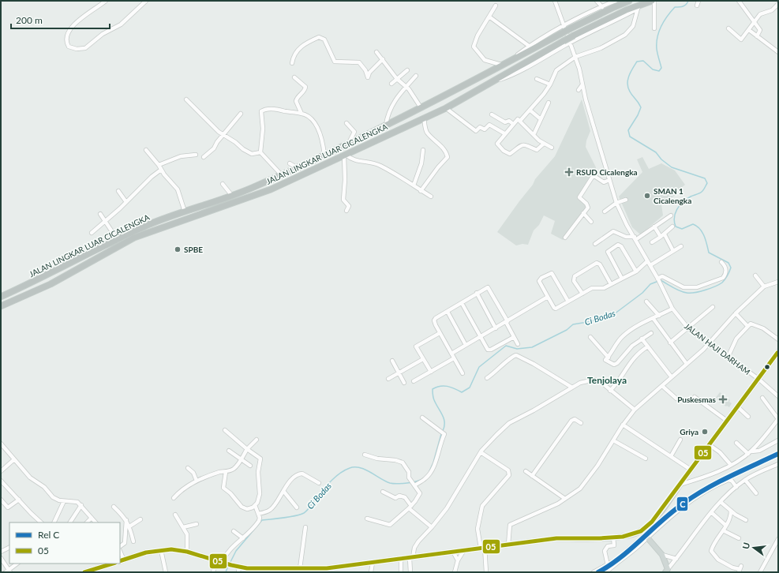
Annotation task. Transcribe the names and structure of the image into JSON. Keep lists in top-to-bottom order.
{
  "streets": {
    "highway": ["JALAN LINGKAR LUAR CICALENGKA"],
    "street": ["JALAN HAJI DARHAM"]
  },
  "districts": ["Tenjolaya"],
  "water": ["Ci Bodas"],
  "places": {
    "health": ["RSUD Cicalengka", "Puskesmas"],
    "other": ["SMAN 1 Cicalengka", "SPBE", "Griya"]
  },
  "lines": ["transit line 05", "rail line C"],
  "legend": ["Rel C", "05"],
  "scale_bar": "200 m",
  "north": "left"
}
